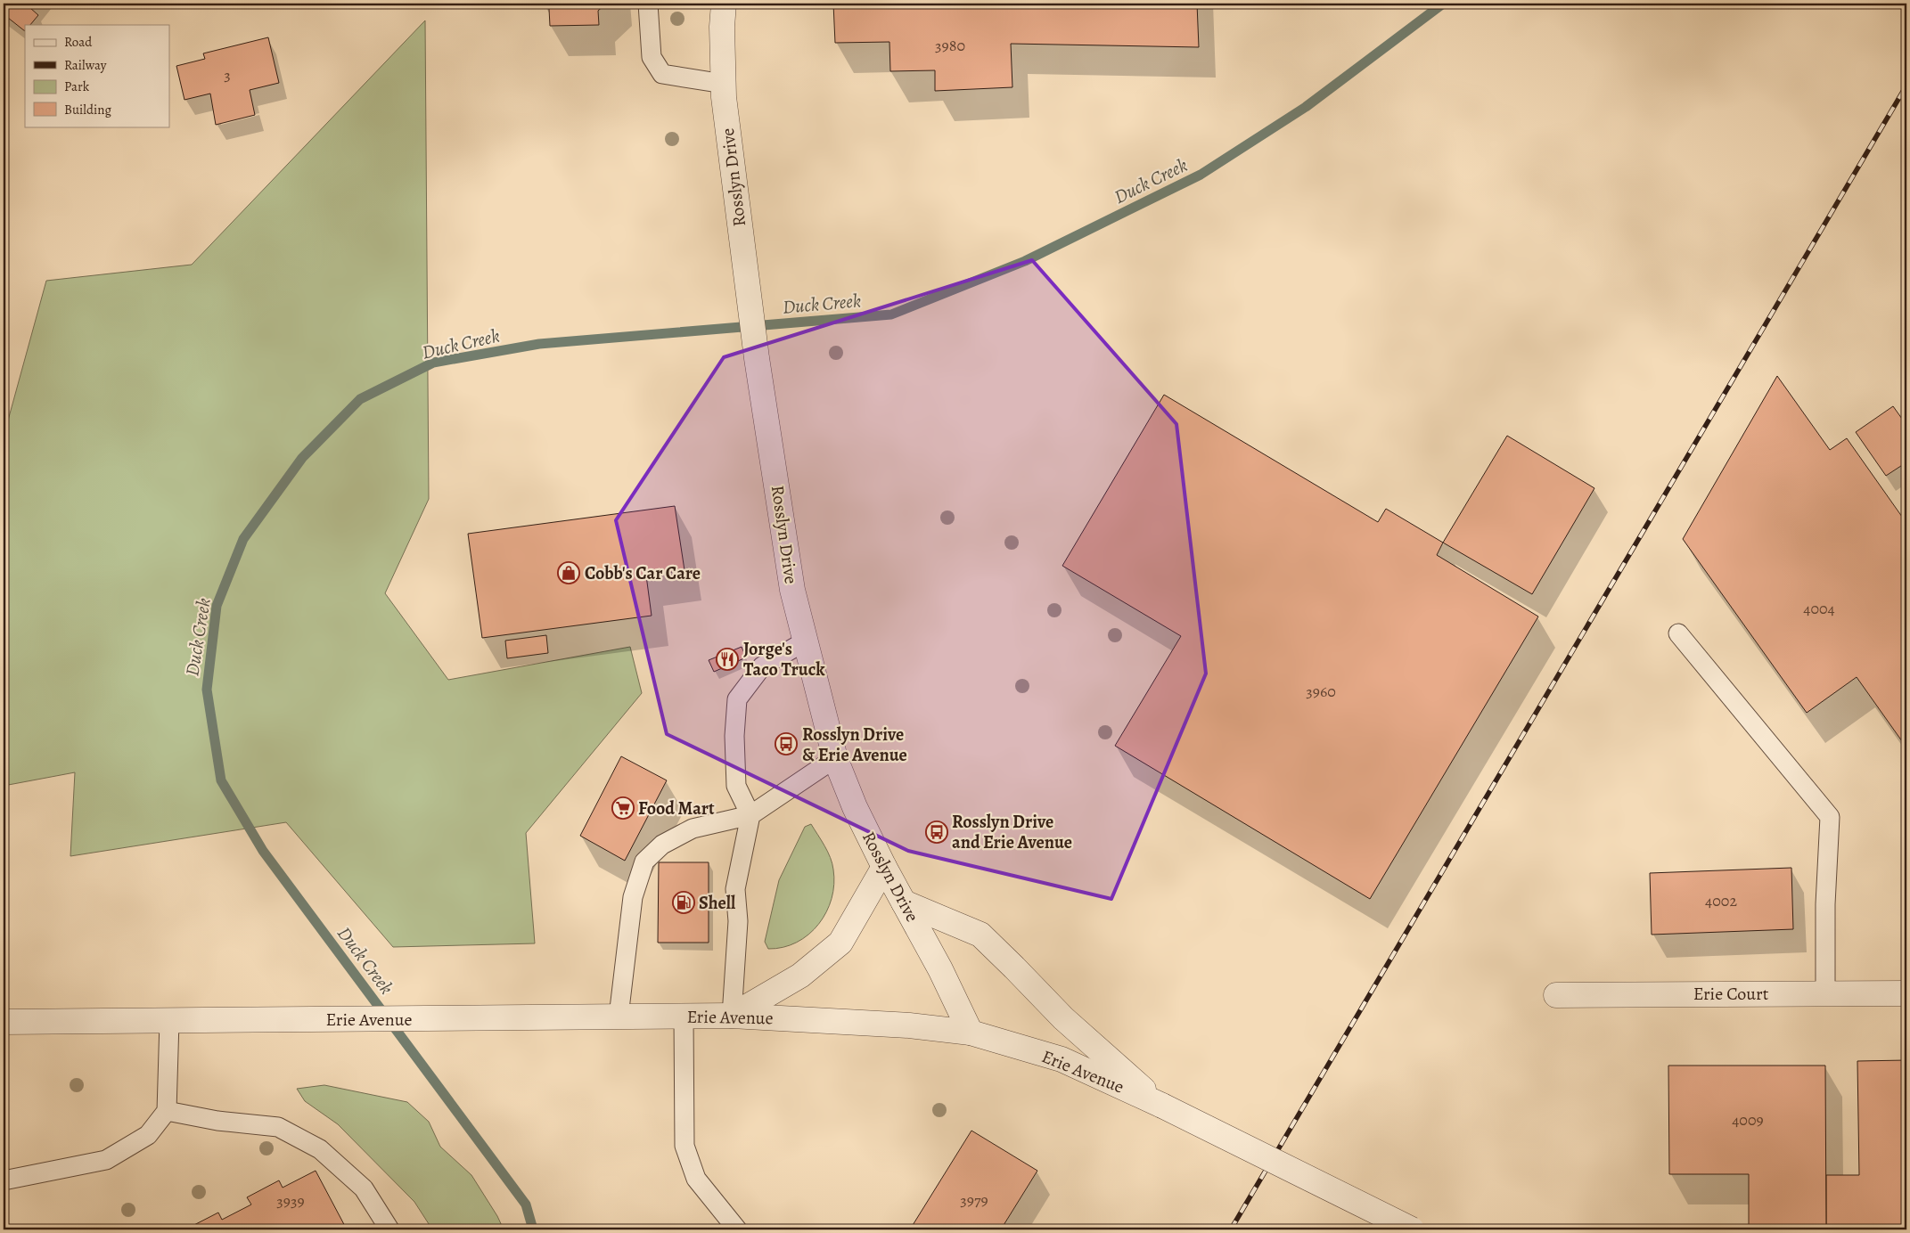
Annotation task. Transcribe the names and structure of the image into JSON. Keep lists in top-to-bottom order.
{
  "streets": {
    "street": ["Rosslyn Drive", "Erie Court", "Erie Avenue"]
  },
  "crossings": [
    ["Rosslyn Drive", "Erie Avenue"]
  ],
  "water": ["Duck Creek"],
  "places": {
    "shop": ["Cobb's Car Care"],
    "restaurant": ["Jorge's Taco Truck"],
    "bus stop": ["Rosslyn Drive & Erie Avenue", "Rosslyn Drive and Erie Avenue"],
    "supermarket": ["Food Mart"],
    "fuel station": ["Shell"]
  },
  "house_numbers": [
    "3980",
    "3",
    "4004",
    "3960",
    "4002",
    "4009",
    "3979",
    "3939"
  ],
  "legend": [
    "Road",
    "Railway",
    "Park",
    "Building"
  ]
}
